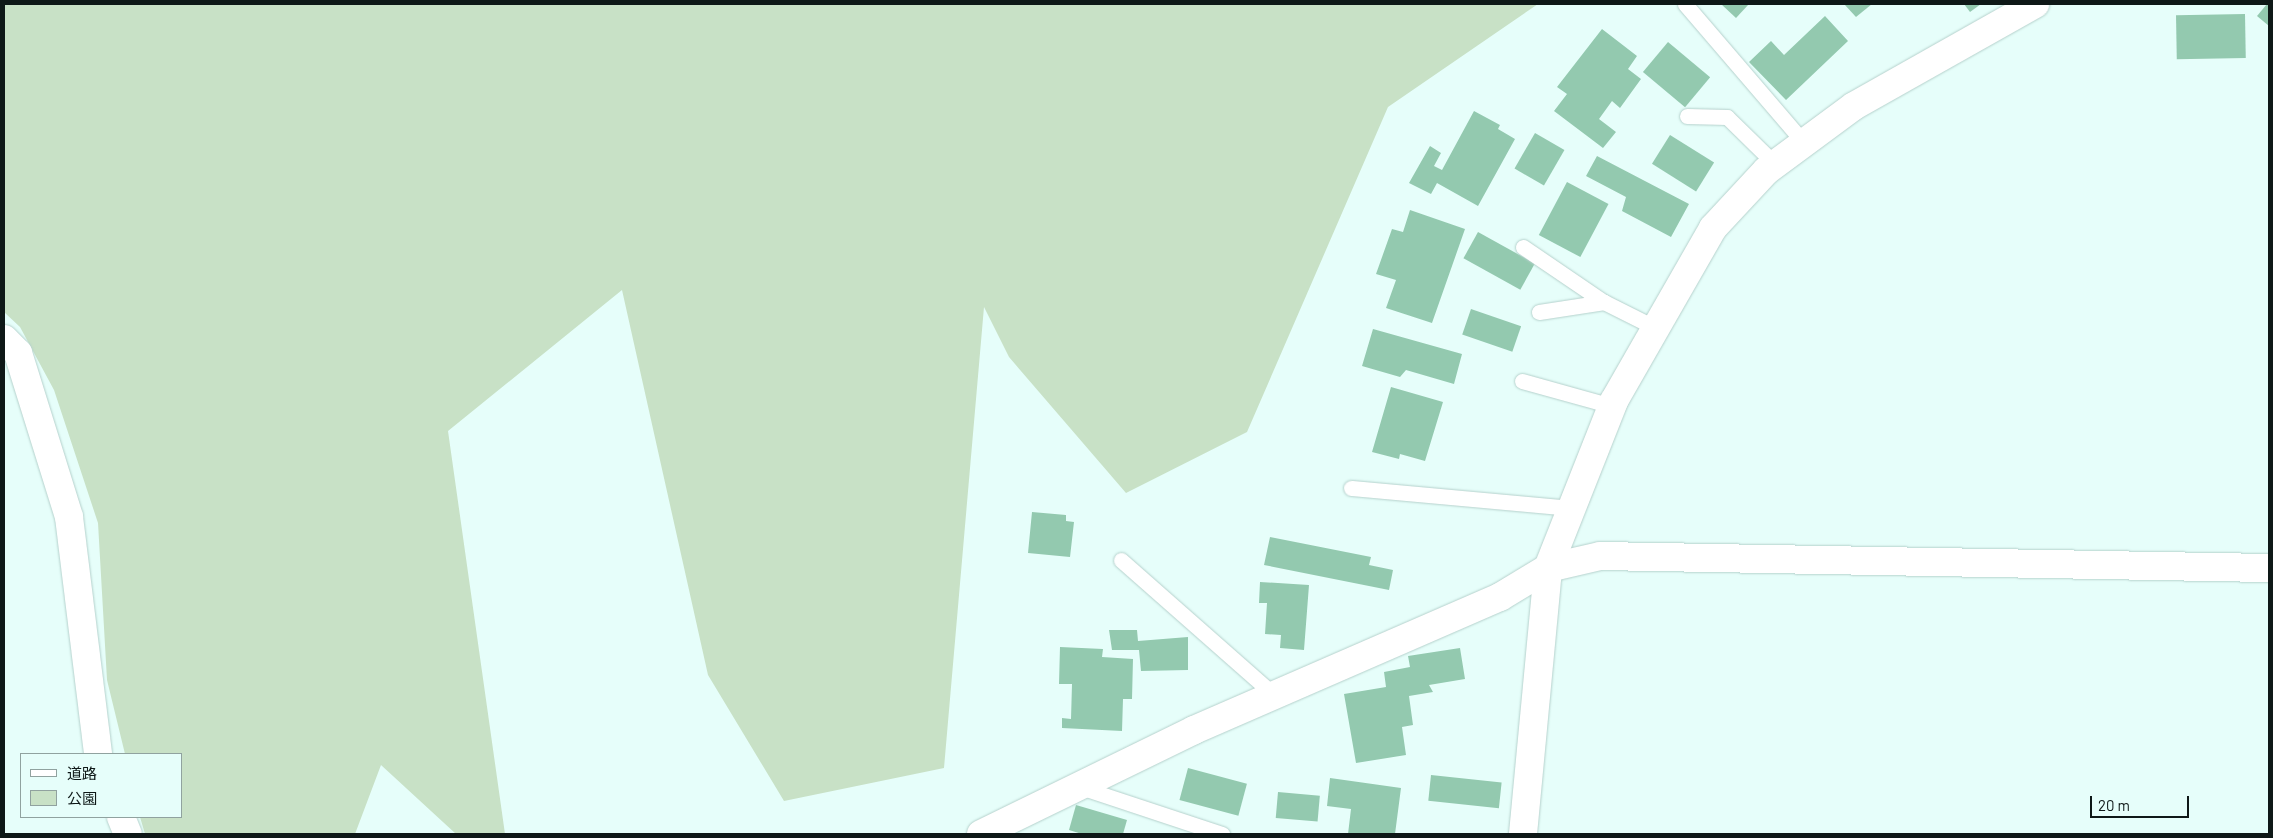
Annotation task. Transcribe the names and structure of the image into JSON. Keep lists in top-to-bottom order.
{
  "legend": ["道路", "公園"],
  "scale_bar": "20 m"
}
